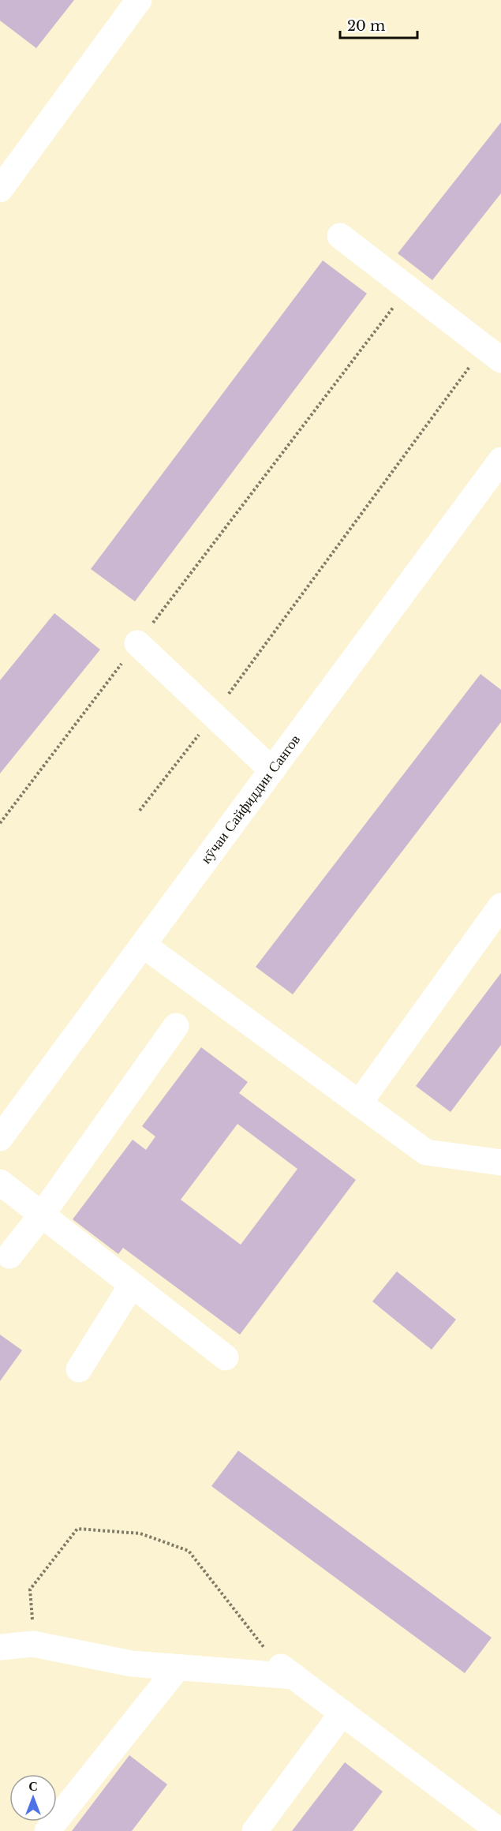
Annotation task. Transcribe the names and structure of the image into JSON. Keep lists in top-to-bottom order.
{
  "streets": {
    "street": ["кӯчаи Сайфиддин Сангов"]
  },
  "scale_bar": "20 m",
  "north": "top"
}
